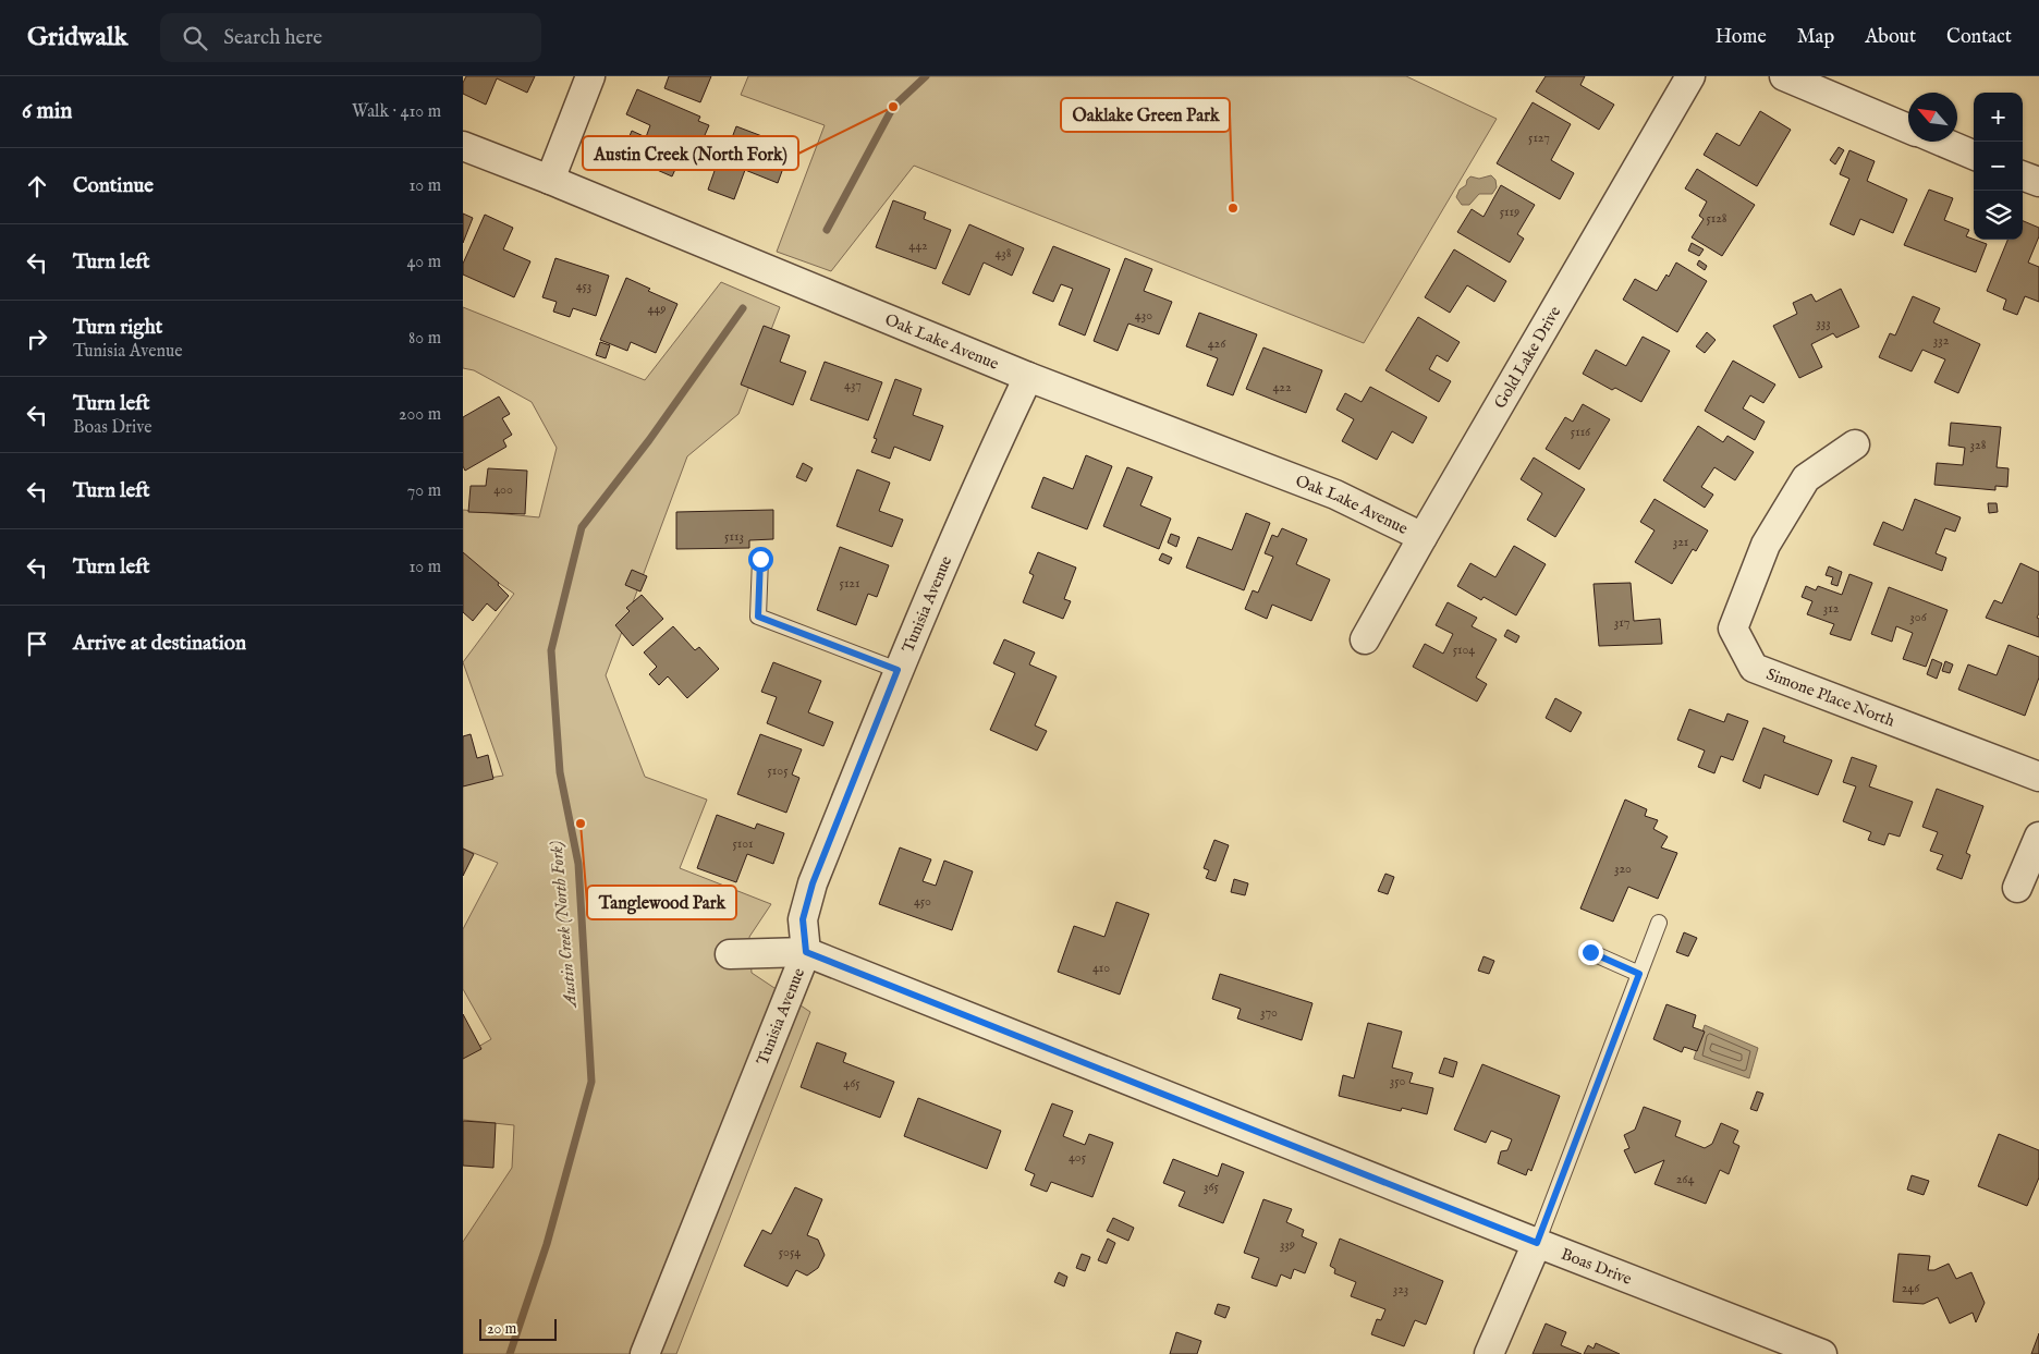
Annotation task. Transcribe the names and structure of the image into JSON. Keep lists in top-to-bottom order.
{
  "streets": {
    "street": [
      "Oak Lake Avenue",
      "Gold Lake Drive",
      "Tunisia Avenue",
      "Simone Place North",
      "Boas Drive"
    ]
  },
  "crossings": [
    ["Oak Lake Avenue", "Gold Lake Drive"],
    ["Oak Lake Avenue", "Tunisia Avenue"],
    ["Tunisia Avenue", "Boas Drive"]
  ],
  "water": ["Austin Creek (North Fork)"],
  "places": ["Austin Creek (North Fork)", "Oaklake Green Park", "Tanglewood Park"],
  "house_numbers": [
    "5127",
    "5119",
    "5128",
    "442",
    "438",
    "453",
    "449",
    "430",
    "333",
    "332",
    "426",
    "437",
    "422",
    "5116",
    "328",
    "400",
    "5113",
    "321",
    "5121",
    "312",
    "306",
    "317",
    "5104",
    "5105",
    "5101",
    "320",
    "450",
    "410",
    "370",
    "350",
    "465",
    "405",
    "264",
    "365",
    "339",
    "5054",
    "246",
    "323"
  ],
  "scale_bar": "20 m",
  "north": "top left",
  "page": {
    "header": "Gridwalk",
    "search": "Search here",
    "nav": [
      "Home",
      "Map",
      "About",
      "Contact"
    ],
    "heading": ["6 min", "Walk · 410 m"],
    "map_buttons": ["+", "−"],
    "list": [
      ["Continue", "10 m"],
      ["Turn left", "40 m"],
      ["Turn right", "Tunisia Avenue", "80 m"],
      ["Turn left", "Boas Drive", "200 m"],
      ["Turn left", "70 m"],
      ["Turn left", "10 m"],
      "Arrive at destination"
    ],
    "scale": "20 m"
  }
}
